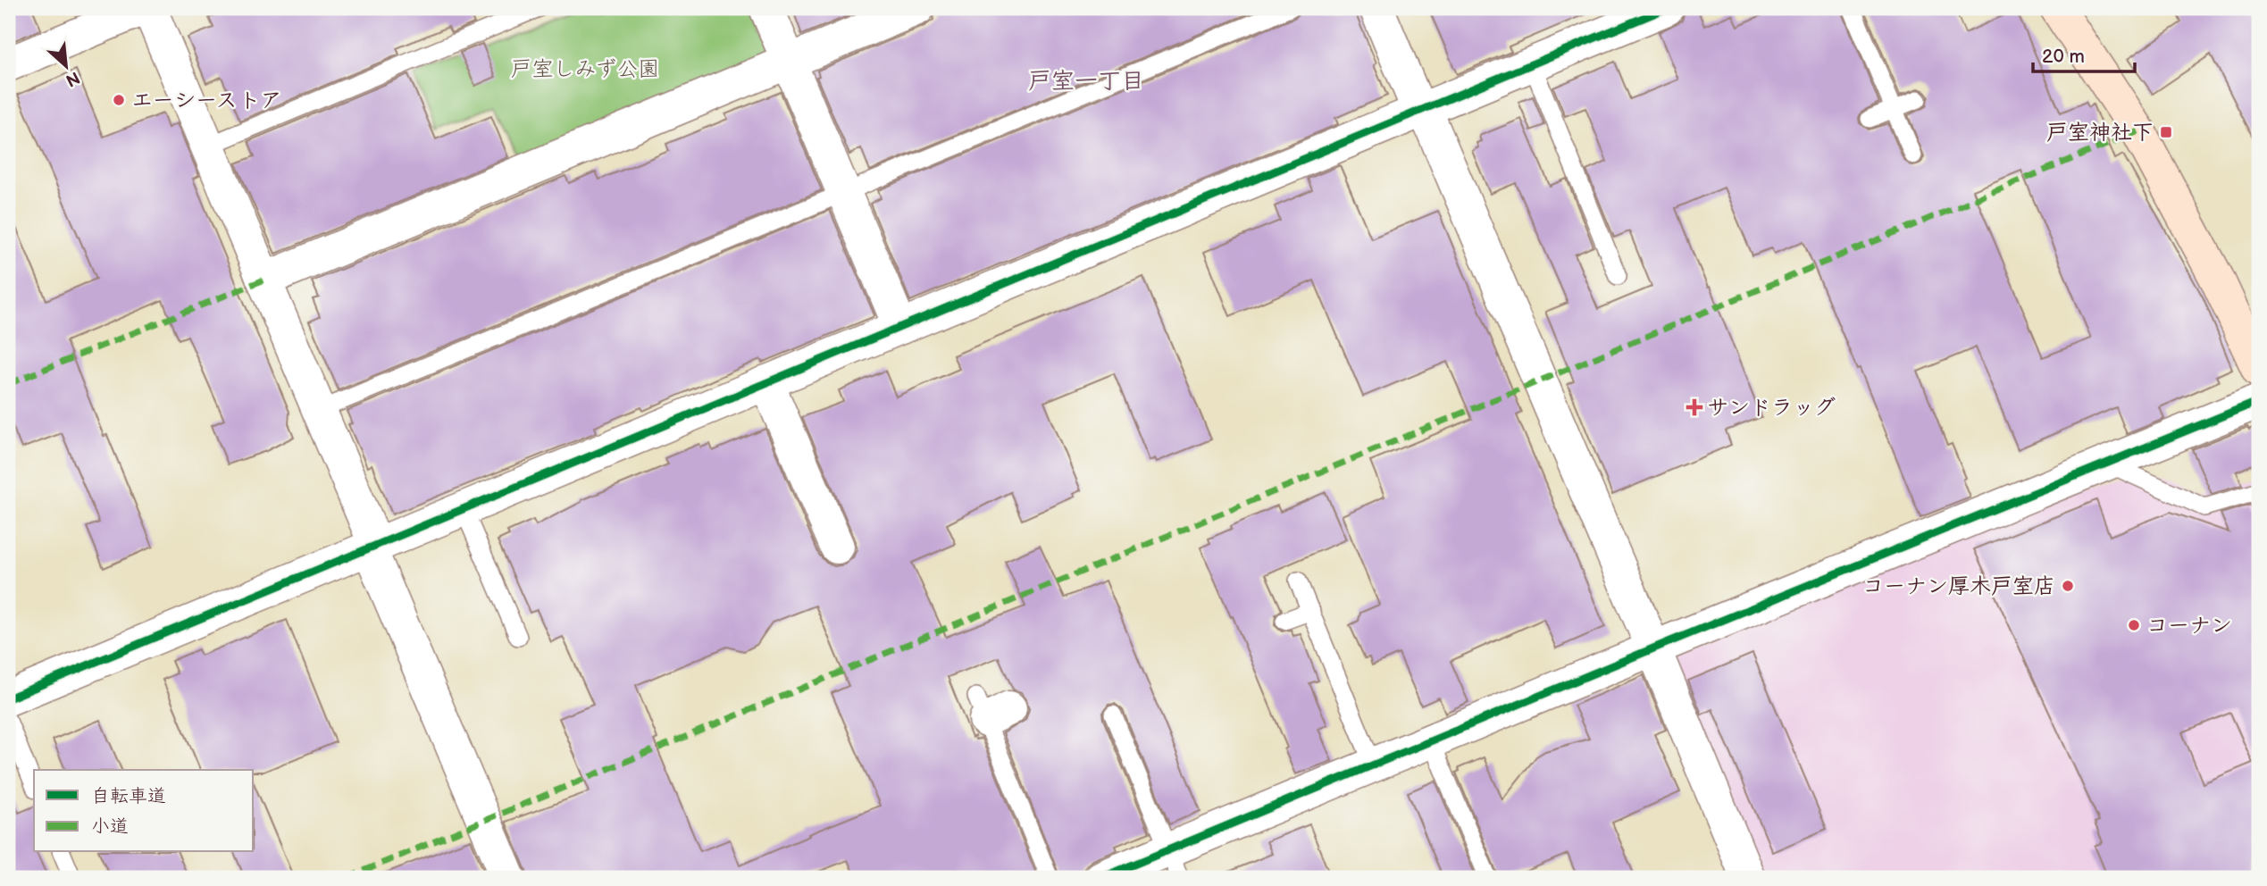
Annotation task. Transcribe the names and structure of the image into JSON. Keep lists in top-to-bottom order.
{
  "districts": ["戸室一丁目"],
  "parks": ["戸室しみず公園"],
  "places": {
    "other": ["エーシーストア", "コーナン厚木戸室店", "コーナン"],
    "transit": ["戸室神社下"],
    "health": ["サンドラッグ"]
  },
  "legend": ["自転車道", "小道"],
  "scale_bar": "20 m",
  "north": "bottom right"
}
